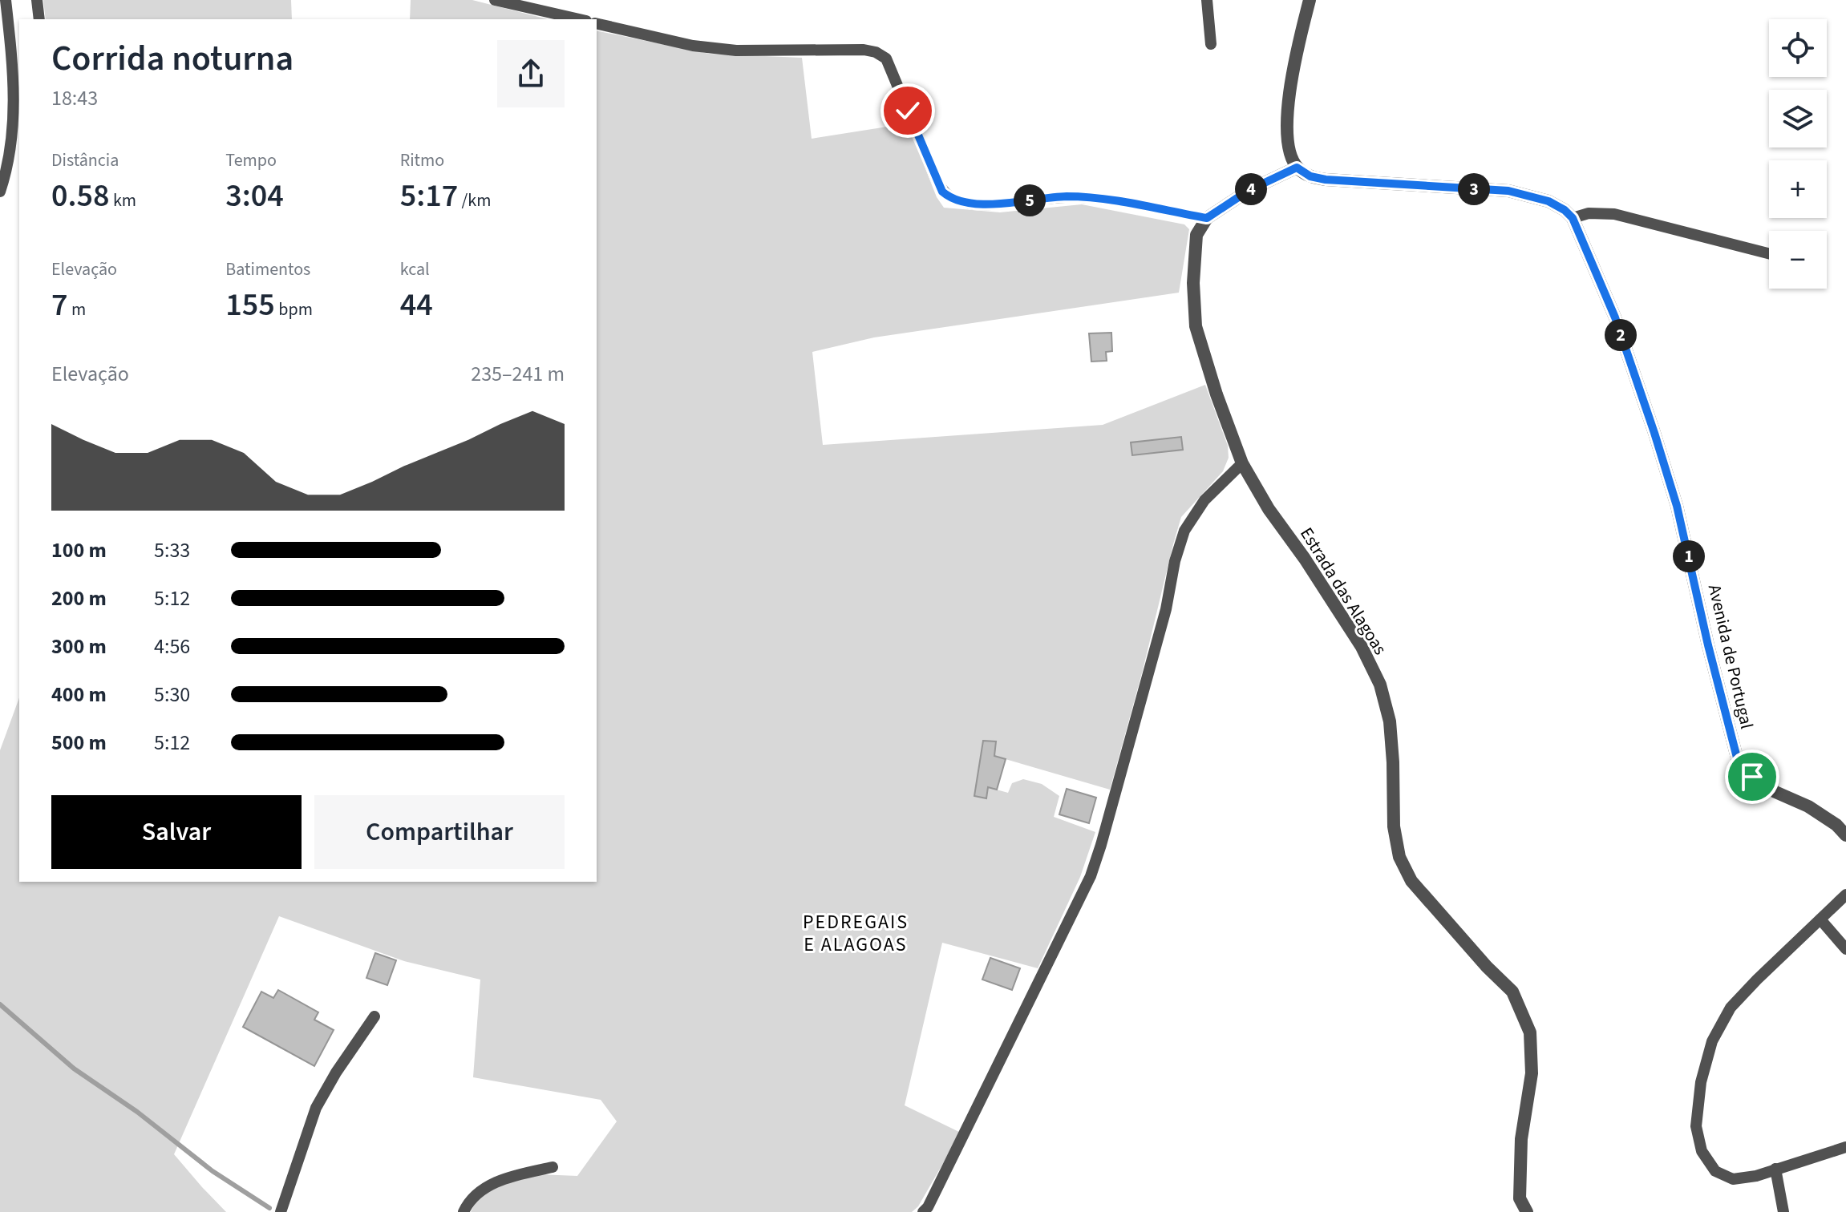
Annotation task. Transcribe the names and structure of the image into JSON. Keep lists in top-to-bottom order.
{
  "streets": {
    "street": ["Estrada das Alagoas", "Avenida de Portugal"]
  },
  "districts": ["PEDREGAIS E ALAGOAS"],
  "page": {
    "map_buttons": ["+", "−"],
    "heading": ["Corrida noturna", "18:43"],
    "stats": [
      ["Distância", "0.58 km"],
      ["Tempo", "3:04"],
      ["Ritmo", "5:17 /km"],
      ["Elevação", "7 m"],
      ["Batimentos", "155 bpm"],
      ["kcal", "44"]
    ],
    "pins": [
      "3",
      "4",
      "5",
      "2",
      "1"
    ],
    "chart": ["Elevação", "235–241 m"],
    "list": [
      {
        "name": "100 m",
        "note": "5:33"
      },
      {
        "name": "200 m",
        "note": "5:12"
      },
      {
        "name": "300 m",
        "note": "4:56"
      },
      {
        "name": "400 m",
        "note": "5:30"
      },
      {
        "name": "500 m",
        "note": "5:12"
      }
    ],
    "buttons": ["Salvar", "Compartilhar"]
  }
}
